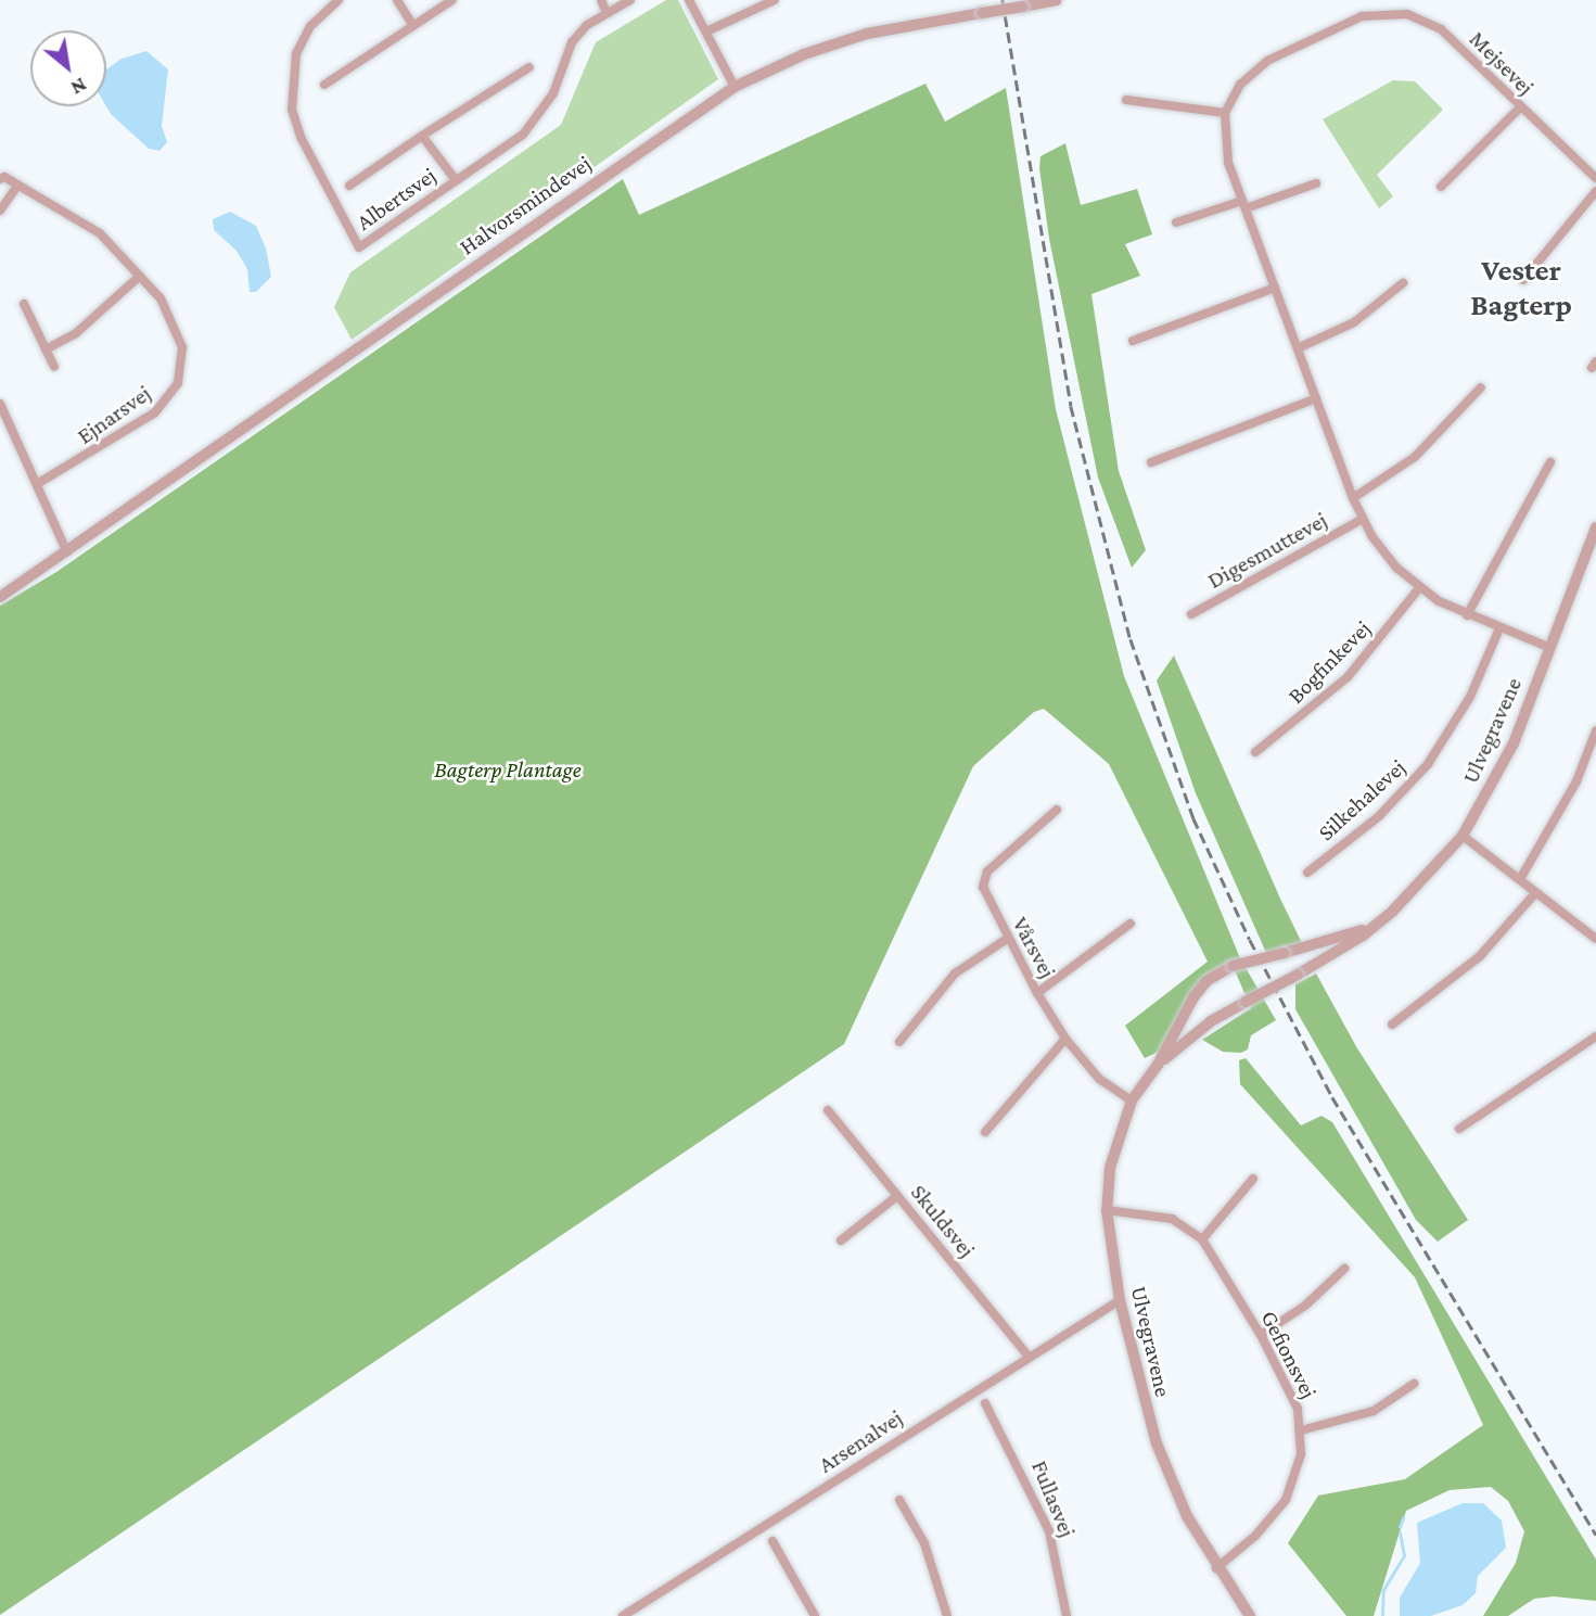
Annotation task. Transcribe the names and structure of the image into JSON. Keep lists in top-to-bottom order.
{
  "streets": {
    "street": [
      "Mejsevej",
      "Albertsvej",
      "Halvorsmindevej",
      "Ejnarsvej",
      "Digesmuttevej",
      "Bogfinkevej",
      "Ulvegravene",
      "Silkehalevej",
      "Vårsvej",
      "Skuldsvej",
      "Gefionsvej",
      "Arsenalvej",
      "Fullasvej"
    ]
  },
  "crossings": [
    ["Ulvegravene", "Vårsvej"],
    ["Ulvegravene", "Gefionsvej"],
    ["Ulvegravene", "Arsenalvej"],
    ["Skuldsvej", "Arsenalvej"]
  ],
  "districts": ["Vester Bagterp"],
  "parks": ["Bagterp Plantage"],
  "north": "bottom right"
}
